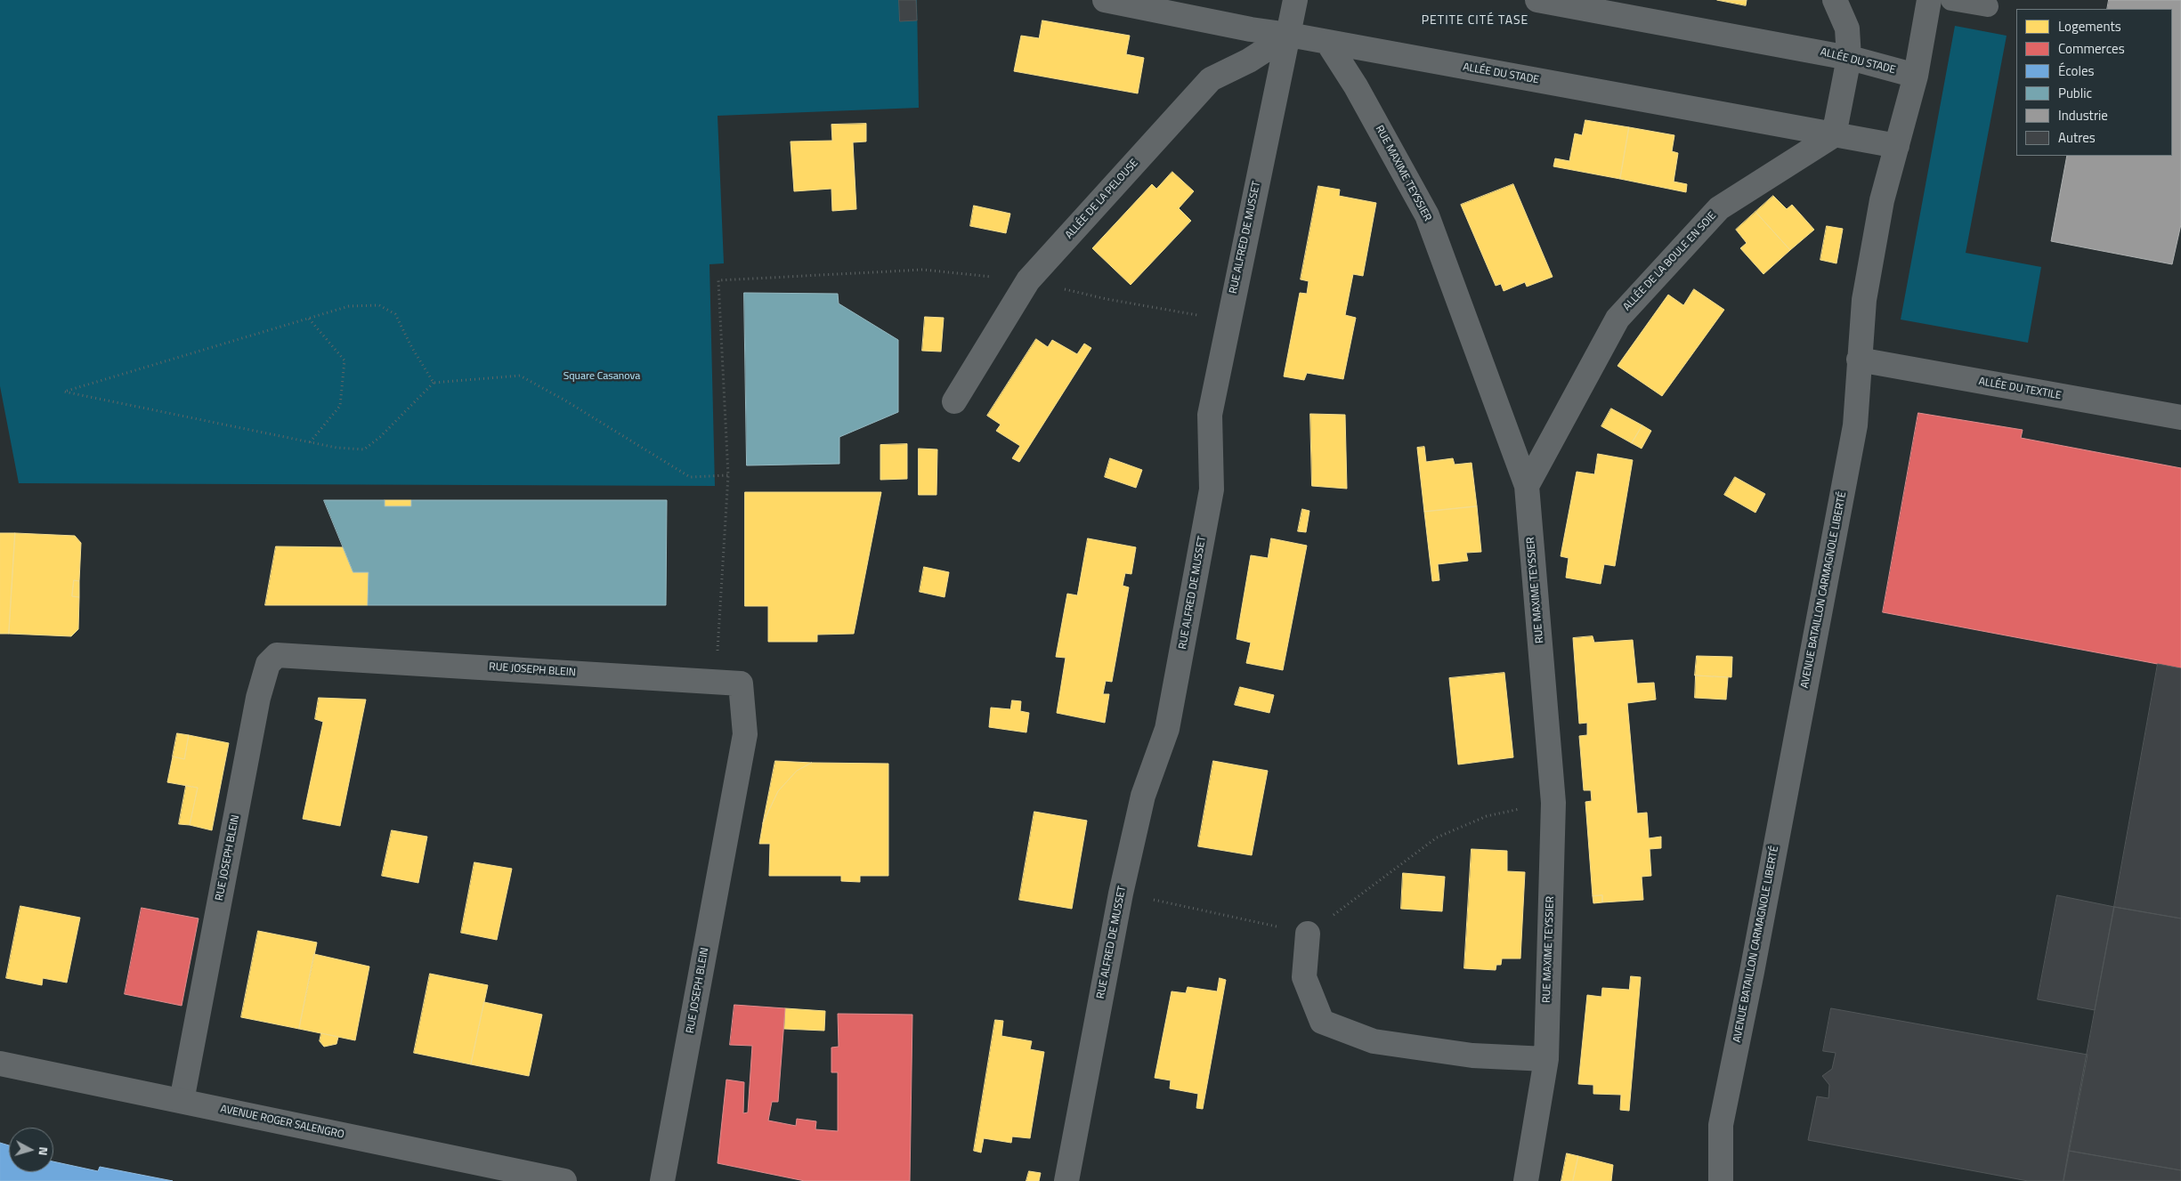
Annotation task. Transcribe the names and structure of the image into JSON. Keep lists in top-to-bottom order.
{
  "streets": {
    "street": [
      "ALLÉE DU STADE",
      "RUE MAXIME TEYSSIER",
      "ALLÉE DE LA PELOUSE",
      "RUE ALFRED DE MUSSET",
      "ALLÉE DE LA BOULE EN SOIE",
      "ALLÉE DU TEXTILE",
      "AVENUE BATAILLON CARMAGNOLE LIBERTÉ",
      "RUE JOSEPH BLEIN",
      "AVENUE ROGER SALENGRO"
    ]
  },
  "crossings": [
    ["ALLÉE DU STADE", "RUE MAXIME TEYSSIER"],
    ["ALLÉE DU STADE", "ALLÉE DE LA PELOUSE"],
    ["ALLÉE DU STADE", "RUE ALFRED DE MUSSET"],
    ["ALLÉE DU STADE", "ALLÉE DE LA BOULE EN SOIE"],
    ["ALLÉE DU STADE", "AVENUE BATAILLON CARMAGNOLE LIBERTÉ"],
    ["RUE MAXIME TEYSSIER", "ALLÉE DE LA BOULE EN SOIE"],
    ["ALLÉE DE LA PELOUSE", "RUE ALFRED DE MUSSET"],
    ["ALLÉE DU TEXTILE", "AVENUE BATAILLON CARMAGNOLE LIBERTÉ"],
    ["RUE JOSEPH BLEIN", "AVENUE ROGER SALENGRO"]
  ],
  "districts": ["PETITE CITÉ TASE"],
  "parks": ["Square Casanova"],
  "legend": [
    "Logements",
    "Commerces",
    "Écoles",
    "Public",
    "Industrie",
    "Autres"
  ],
  "north": "right"
}
